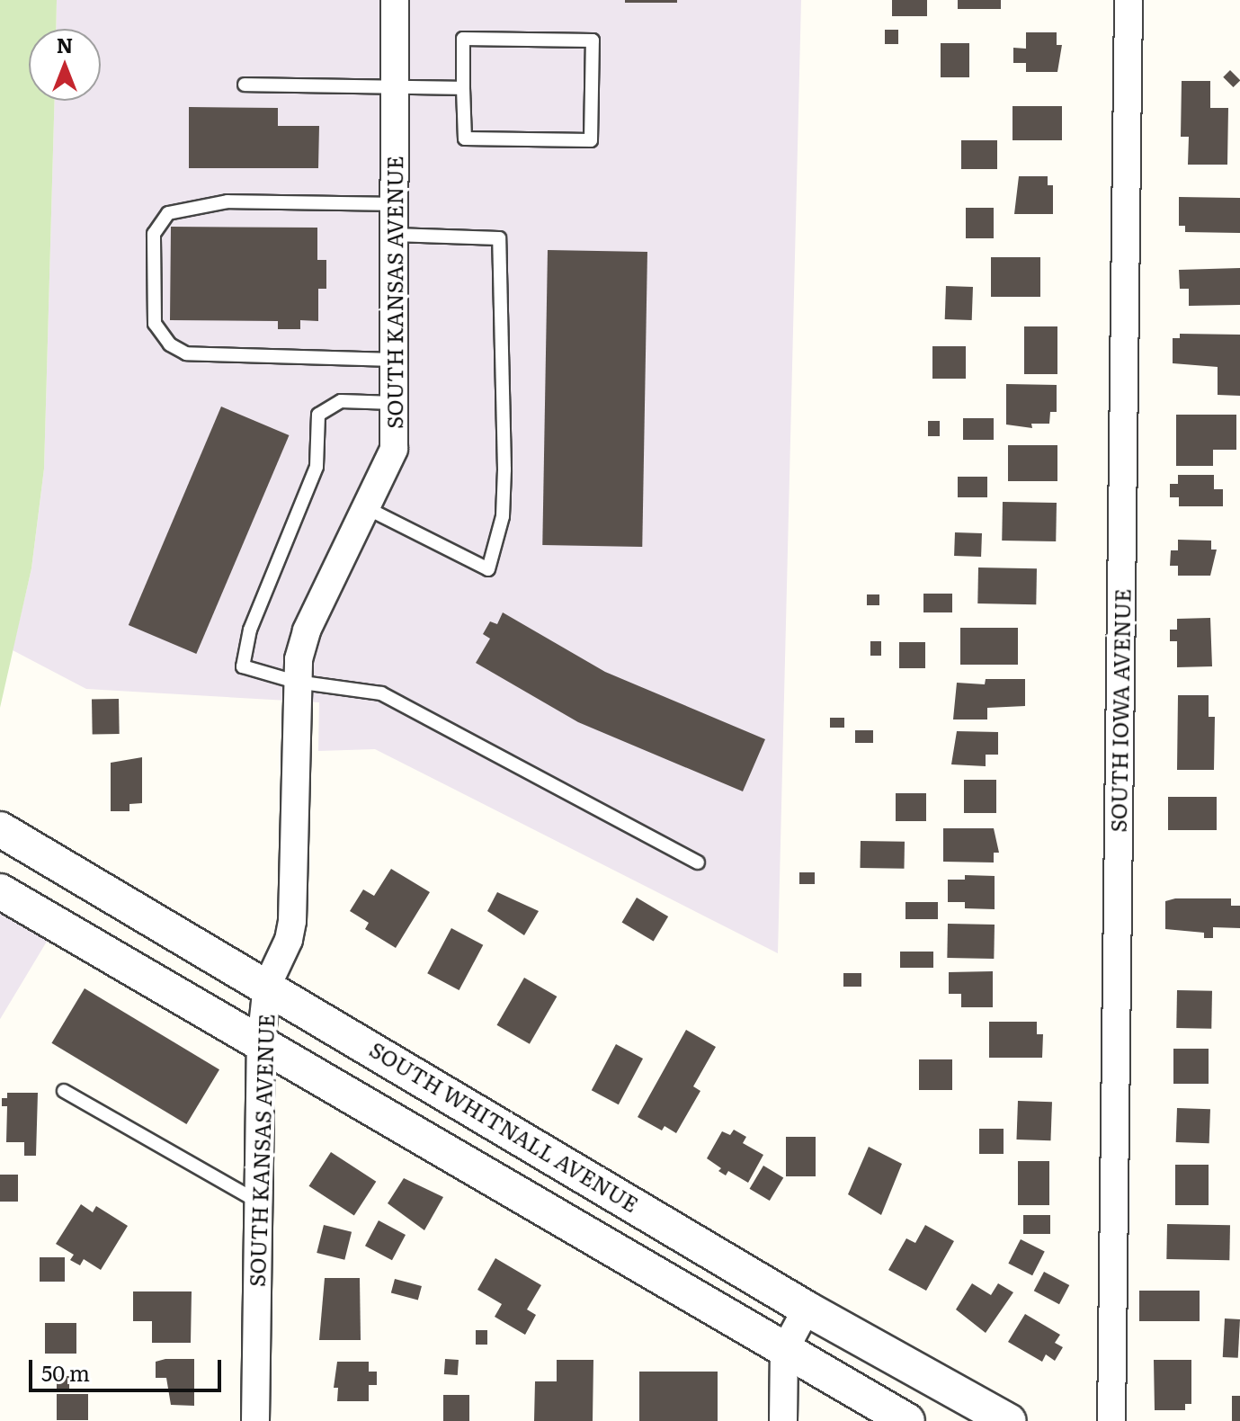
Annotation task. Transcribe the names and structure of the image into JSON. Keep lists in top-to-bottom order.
{
  "streets": {
    "street": ["SOUTH KANSAS AVENUE", "SOUTH IOWA AVENUE", "SOUTH WHITNALL AVENUE"]
  },
  "crossings": [
    ["SOUTH KANSAS AVENUE", "SOUTH WHITNALL AVENUE"]
  ],
  "scale_bar": "50 m",
  "north": "top"
}
